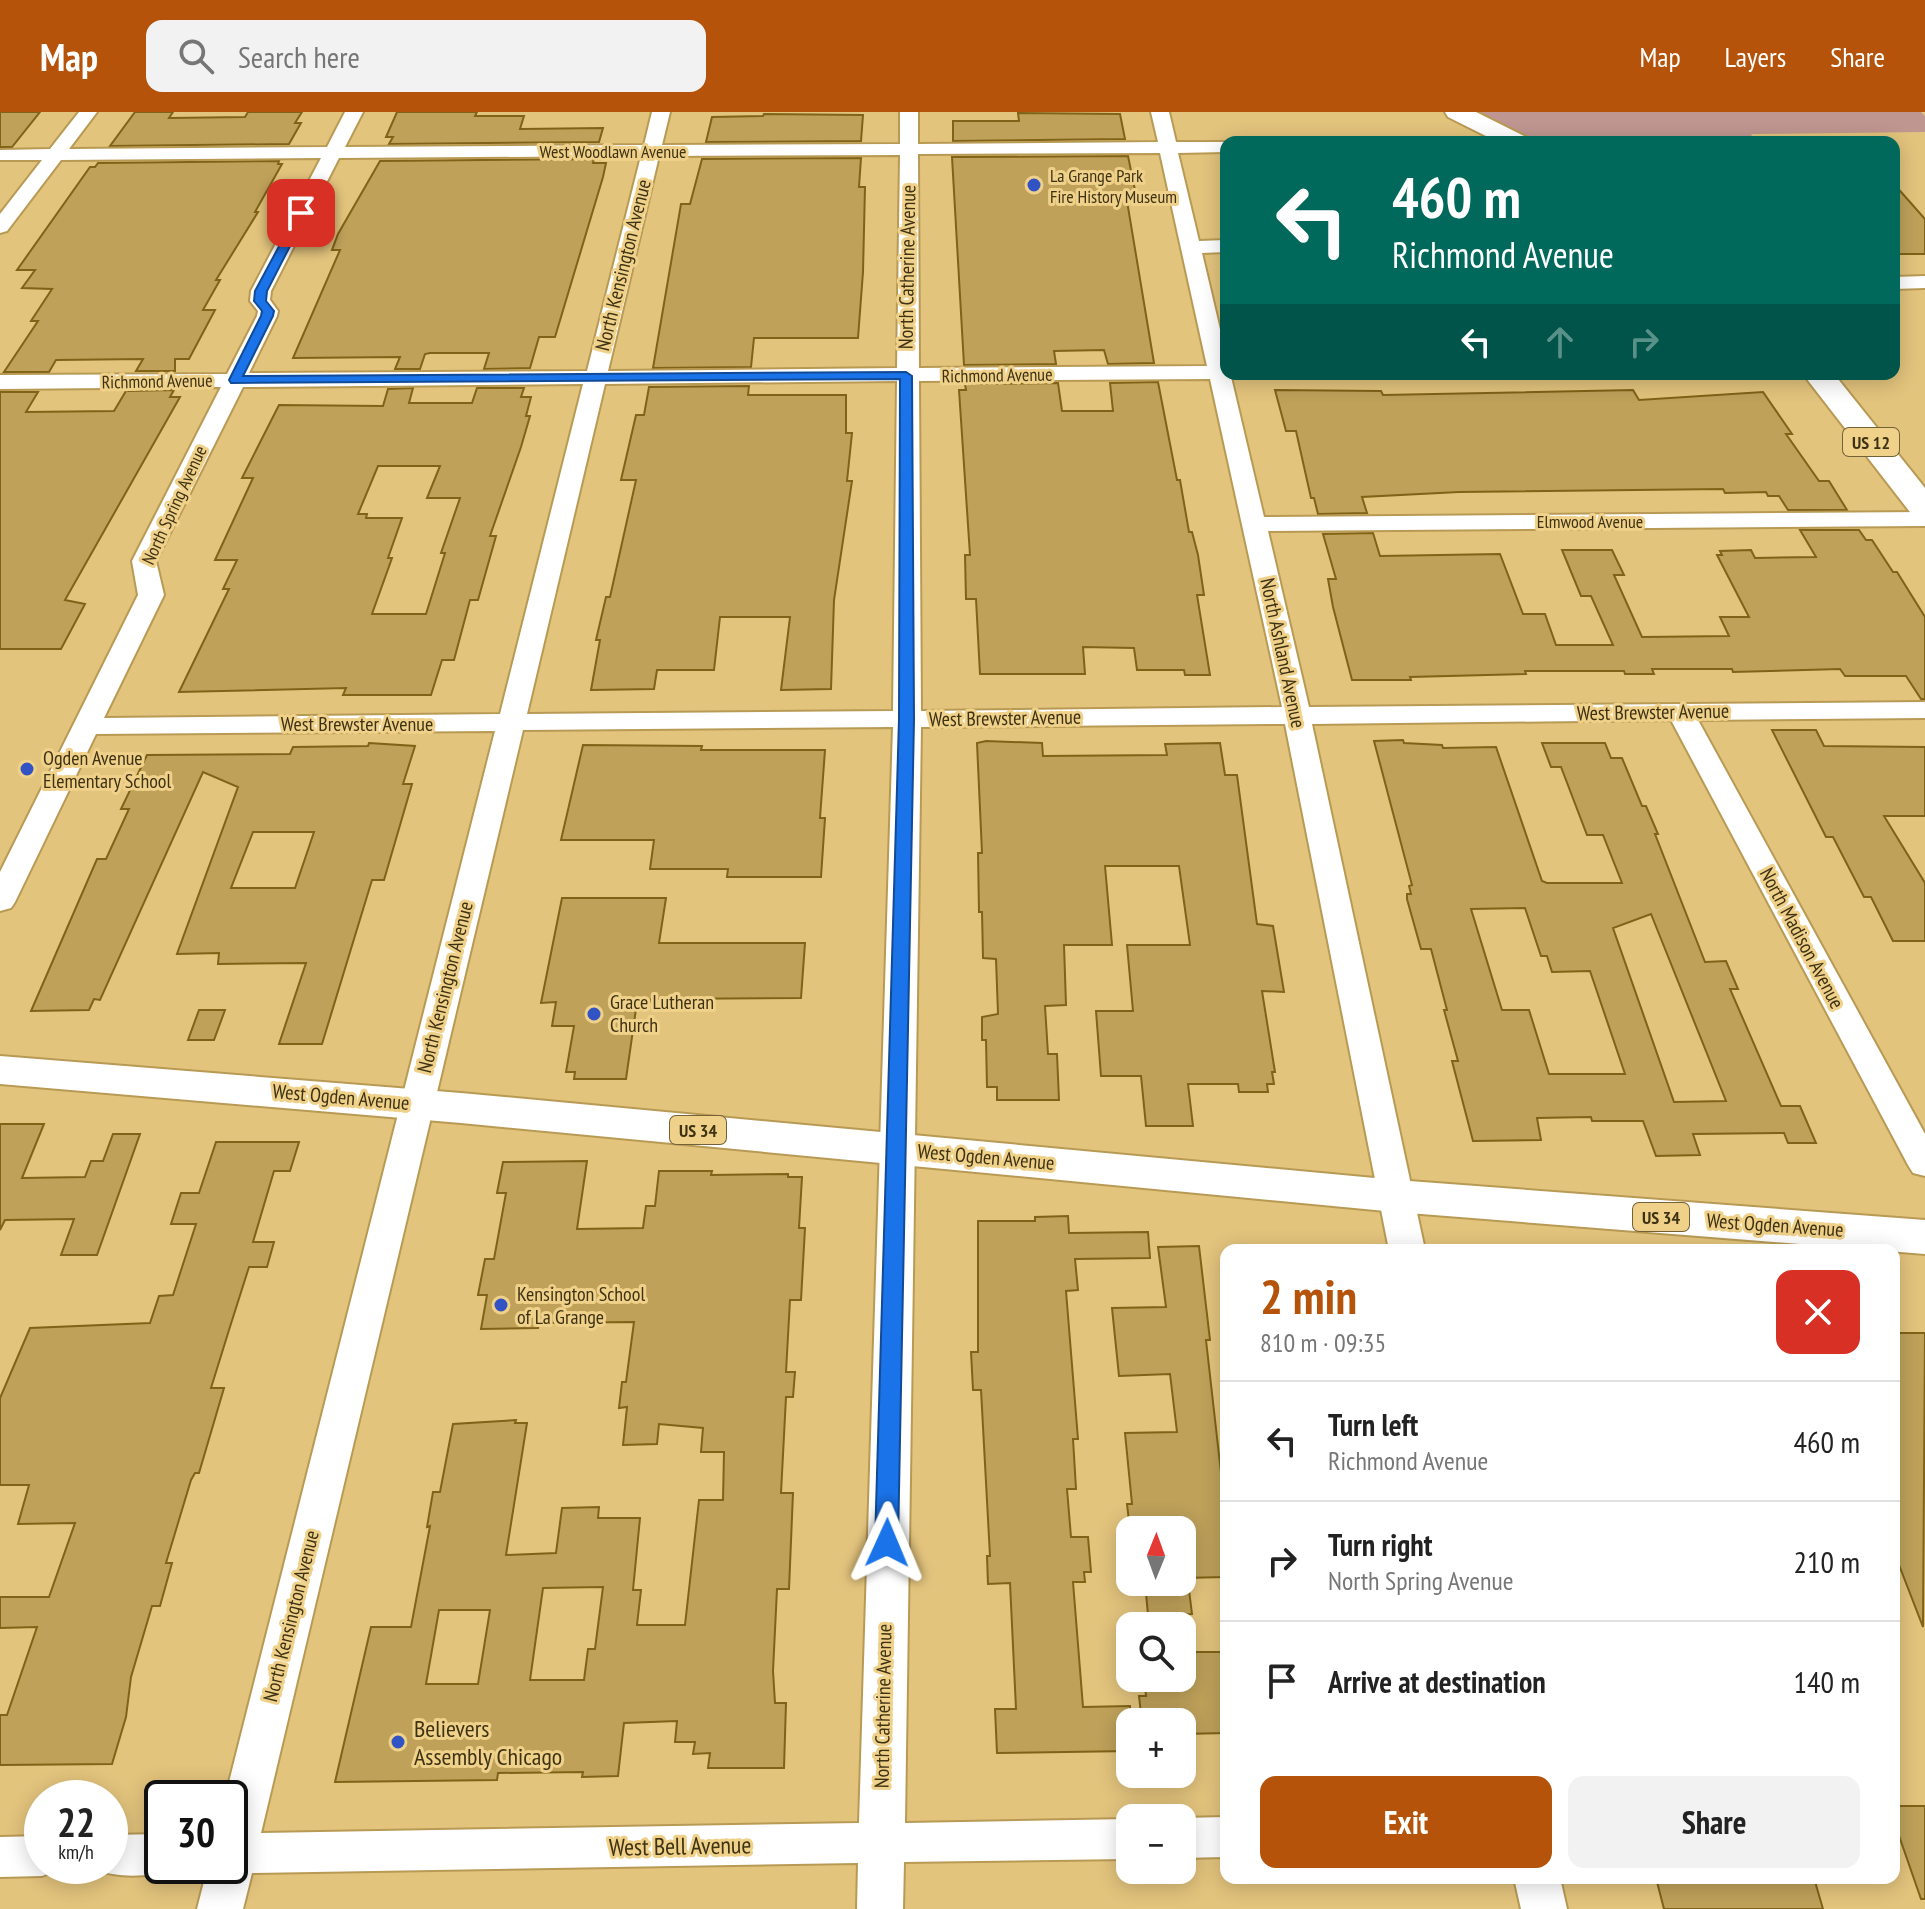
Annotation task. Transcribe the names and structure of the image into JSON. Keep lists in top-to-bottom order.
{
  "streets": {
    "main road": ["US 12", "West Ogden Avenue", "US 34"],
    "street": [
      "West Woodlawn Avenue",
      "North Kensington Avenue",
      "North Catherine Avenue",
      "Richmond Avenue",
      "North Spring Avenue",
      "Elmwood Avenue",
      "North Ashland Avenue",
      "West Brewster Avenue",
      "North Madison Avenue",
      "West Bell Avenue"
    ]
  },
  "crossings": [
    ["West Woodlawn Avenue", "North Kensington Avenue"],
    ["West Woodlawn Avenue", "North Catherine Avenue"],
    ["West Woodlawn Avenue", "North Spring Avenue"],
    ["West Woodlawn Avenue", "North Ashland Avenue"],
    ["North Kensington Avenue", "Richmond Avenue"],
    ["North Kensington Avenue", "West Brewster Avenue"],
    ["North Kensington Avenue", "West Ogden Avenue"],
    ["North Catherine Avenue", "Richmond Avenue"],
    ["North Catherine Avenue", "West Brewster Avenue"],
    ["North Catherine Avenue", "West Ogden Avenue"],
    ["North Catherine Avenue", "West Bell Avenue"],
    ["Richmond Avenue", "North Spring Avenue"],
    ["North Spring Avenue", "West Brewster Avenue"],
    ["Elmwood Avenue", "North Ashland Avenue"],
    ["North Ashland Avenue", "West Brewster Avenue"],
    ["North Ashland Avenue", "West Ogden Avenue"],
    ["West Brewster Avenue", "North Madison Avenue"]
  ],
  "places": [
    "La Grange Park Fire History Museum",
    "Ogden Avenue Elementary School",
    "Grace Lutheran Church",
    "Kensington School of La Grange",
    "Believers Assembly Chicago"
  ],
  "north": "top",
  "page": {
    "header": "Map",
    "search": "Search here",
    "nav": ["Map", "Layers", "Share"],
    "turn": ["460 m", "Richmond Avenue"],
    "heading": ["2 min", "810 m · 09:35"],
    "list": [
      {
        "name": "Turn left",
        "note": "Richmond Avenue",
        "value": "460 m"
      },
      {
        "name": "Turn right",
        "note": "North Spring Avenue",
        "value": "210 m"
      },
      {
        "name": "Arrive at destination",
        "value": "140 m"
      }
    ],
    "map_buttons": ["+", "−"],
    "buttons": ["Exit", "Share"],
    "speed": "22 km/h",
    "limit": "30"
  }
}
